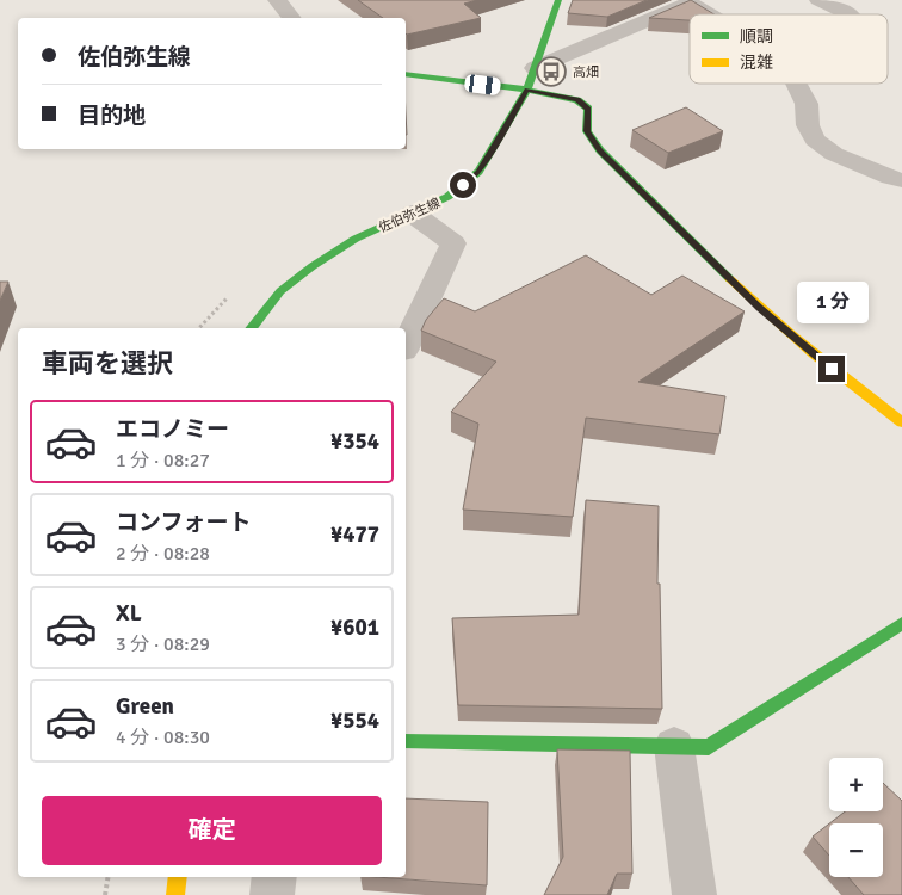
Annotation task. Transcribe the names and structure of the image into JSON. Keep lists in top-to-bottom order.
{
  "streets": {
    "street": ["佐伯弥生線"]
  },
  "places": {
    "bus stop": ["高畑"]
  },
  "legend": ["順調", "混雑"],
  "page": {
    "banner": ["佐伯弥生線", "目的地"],
    "bubble": "1 分",
    "heading": "車両を選択",
    "list": [
      {
        "name": "エコノミー",
        "note": "1 分 · 08:27",
        "value": "¥354"
      },
      {
        "name": "コンフォート",
        "note": "2 分 · 08:28",
        "value": "¥477"
      },
      {
        "name": "XL",
        "note": "3 分 · 08:29",
        "value": "¥601"
      },
      {
        "name": "Green",
        "note": "4 分 · 08:30",
        "value": "¥554"
      }
    ],
    "map_buttons": ["+", "−"],
    "buttons": "確定"
  }
}
